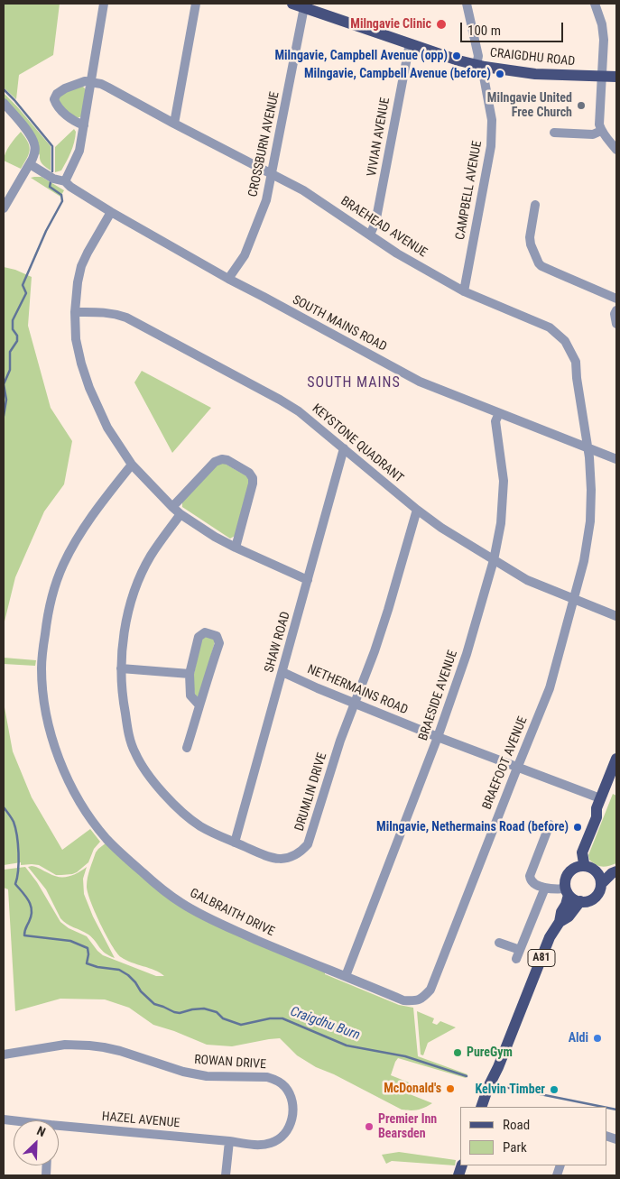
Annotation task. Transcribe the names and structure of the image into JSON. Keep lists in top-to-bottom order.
{
  "streets": {
    "main road": ["CRAIGDHU ROAD", "A81"],
    "street": [
      "VIVIAN AVENUE",
      "CROSSBURN AVENUE",
      "CAMPBELL AVENUE",
      "BRAEHEAD AVENUE",
      "SOUTH MAINS ROAD",
      "KEYSTONE QUADRANT",
      "SHAW ROAD",
      "NETHERMAINS ROAD",
      "BRAESIDE AVENUE",
      "BRAEFOOT AVENUE",
      "DRUMLIN DRIVE",
      "GALBRAITH DRIVE",
      "ROWAN DRIVE",
      "HAZEL AVENUE"
    ]
  },
  "crossings": [
    ["CRAIGDHU ROAD", "VIVIAN AVENUE"],
    ["CRAIGDHU ROAD", "CROSSBURN AVENUE"],
    ["CRAIGDHU ROAD", "CAMPBELL AVENUE"],
    ["VIVIAN AVENUE", "BRAEHEAD AVENUE"],
    ["CROSSBURN AVENUE", "BRAEHEAD AVENUE"],
    ["CROSSBURN AVENUE", "SOUTH MAINS ROAD"],
    ["CAMPBELL AVENUE", "BRAEHEAD AVENUE"],
    ["BRAEHEAD AVENUE", "SOUTH MAINS ROAD"],
    ["BRAEHEAD AVENUE", "BRAEFOOT AVENUE"],
    ["SOUTH MAINS ROAD", "BRAESIDE AVENUE"],
    ["SOUTH MAINS ROAD", "BRAEFOOT AVENUE"],
    ["KEYSTONE QUADRANT", "SHAW ROAD"],
    ["KEYSTONE QUADRANT", "BRAESIDE AVENUE"],
    ["KEYSTONE QUADRANT", "BRAEFOOT AVENUE"],
    ["KEYSTONE QUADRANT", "DRUMLIN DRIVE"],
    ["SHAW ROAD", "NETHERMAINS ROAD"],
    ["SHAW ROAD", "DRUMLIN DRIVE"],
    ["NETHERMAINS ROAD", "BRAESIDE AVENUE"],
    ["NETHERMAINS ROAD", "BRAEFOOT AVENUE"],
    ["NETHERMAINS ROAD", "DRUMLIN DRIVE"],
    ["BRAESIDE AVENUE", "BRAEFOOT AVENUE"],
    ["BRAESIDE AVENUE", "GALBRAITH DRIVE"],
    ["BRAEFOOT AVENUE", "GALBRAITH DRIVE"],
    ["ROWAN DRIVE", "HAZEL AVENUE"]
  ],
  "districts": ["SOUTH MAINS"],
  "water": ["Craigdhu Burn"],
  "places": [
    "Milngavie Clinic",
    "Milngavie, Campbell Avenue (opp)",
    "Milngavie, Campbell Avenue (before)",
    "Milngavie United Free Church",
    "Milngavie, Nethermains Road (before)",
    "Aldi",
    "PureGym",
    "McDonald's",
    "Kelvin Timber",
    "Premier Inn Bearsden"
  ],
  "legend": ["Road", "Park"],
  "scale_bar": "100 m",
  "north": "top right"
}
